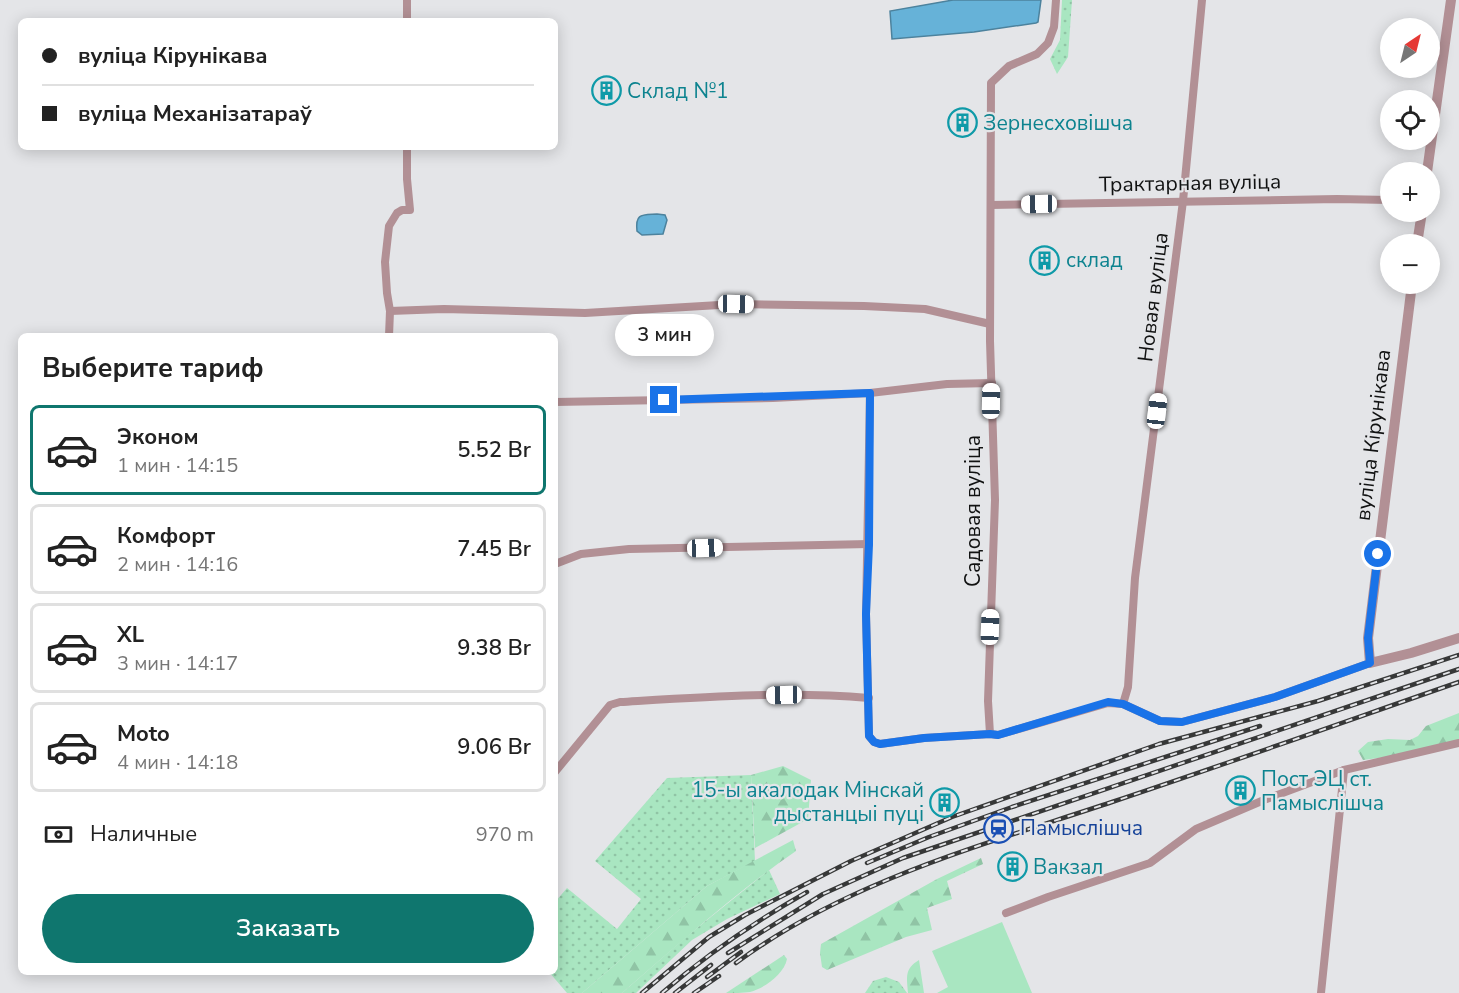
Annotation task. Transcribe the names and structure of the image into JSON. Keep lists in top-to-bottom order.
{
  "streets": {
    "street": [
      "Трактарная вуліца",
      "Новая вуліца",
      "вуліца Кірунікава",
      "Садовая вуліца"
    ]
  },
  "crossings": [
    ["Трактарная вуліца", "Новая вуліца"],
    ["Трактарная вуліца", "Садовая вуліца"]
  ],
  "places": {
    "building": [
      "Склад №1",
      "Зернесховішча",
      "склад",
      "Пост ЭЦ ст. Памыслішча",
      "15-ы акалодак Мінскай дыстанцыі пуці",
      "Вакзал"
    ],
    "station": ["Памыслішча"]
  },
  "north": "top right",
  "page": {
    "map_buttons": ["+", "−"],
    "banner": ["вуліца Кірунікава", "вуліца Механізатараў"],
    "bubble": "3 мин",
    "heading": "Выберите тариф",
    "list": [
      {
        "name": "Эконом",
        "note": "1 мин · 14:15",
        "value": "5.52 Br"
      },
      {
        "name": "Комфорт",
        "note": "2 мин · 14:16",
        "value": "7.45 Br"
      },
      {
        "name": "XL",
        "note": "3 мин · 14:17",
        "value": "9.38 Br"
      },
      {
        "name": "Moto",
        "note": "4 мин · 14:18",
        "value": "9.06 Br"
      }
    ],
    "pay": ["Наличные", "970 m"],
    "buttons": "Заказать"
  }
}
